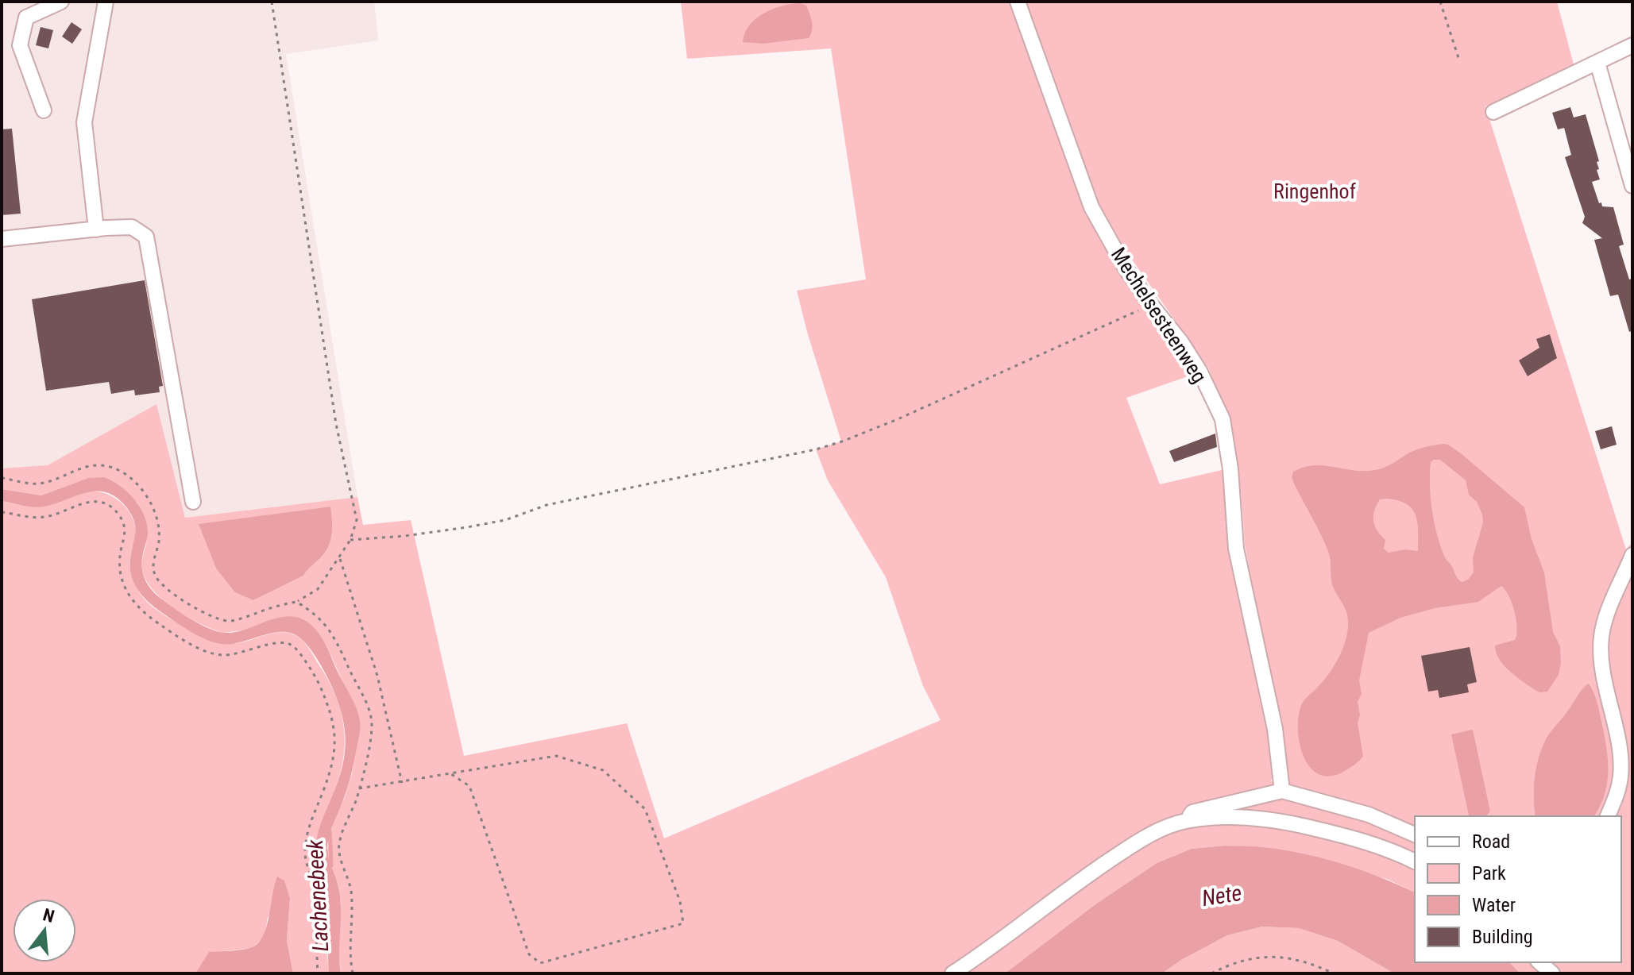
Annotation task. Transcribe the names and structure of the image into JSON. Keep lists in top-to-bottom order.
{
  "streets": {
    "street": ["Mechelsesteenweg"]
  },
  "water": ["Lachenebeek", "Nete"],
  "parks": ["Ringenhof"],
  "legend": [
    "Road",
    "Park",
    "Water",
    "Building"
  ],
  "north": "top"
}
